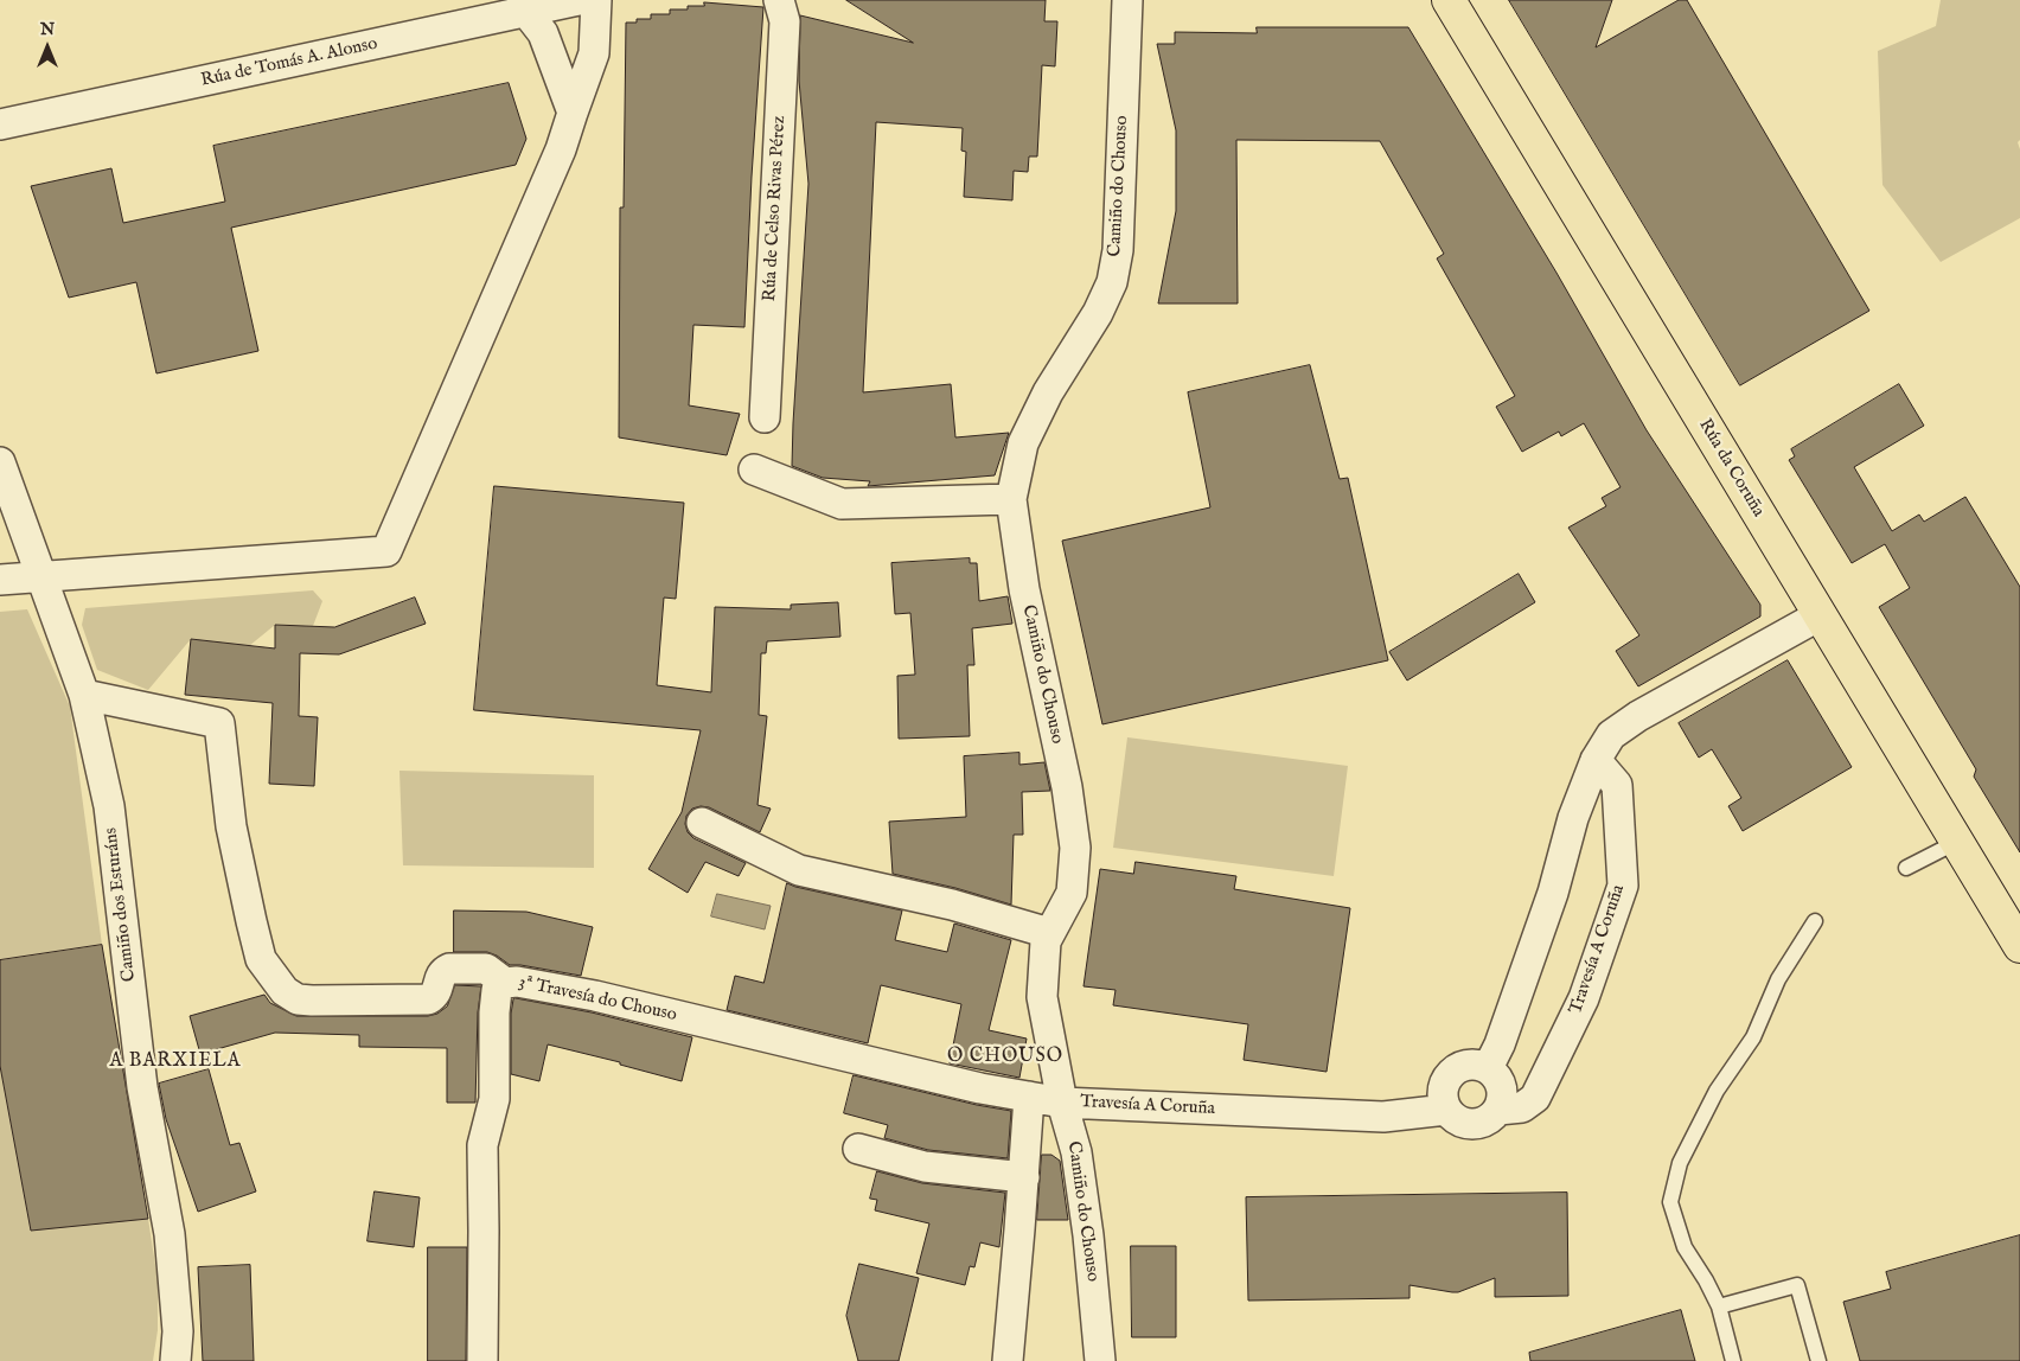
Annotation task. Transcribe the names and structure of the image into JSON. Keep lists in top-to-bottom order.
{
  "streets": {
    "main road": ["Rúa da Coruña"],
    "street": [
      "Rúa de Tomás A. Alonso",
      "Camiño do Chouso",
      "Rúa de Celso Rivas Pérez",
      "Camiño dos Esturáns",
      "Travesía A Coruña",
      "3ª Travesía do Chouso"
    ]
  },
  "crossings": [
    ["Camiño do Chouso", "Travesía A Coruña"],
    ["Camiño do Chouso", "3ª Travesía do Chouso"],
    ["Travesía A Coruña", "3ª Travesía do Chouso"]
  ],
  "districts": ["O CHOUSO", "A BARXIELA"],
  "north": "top"
}
